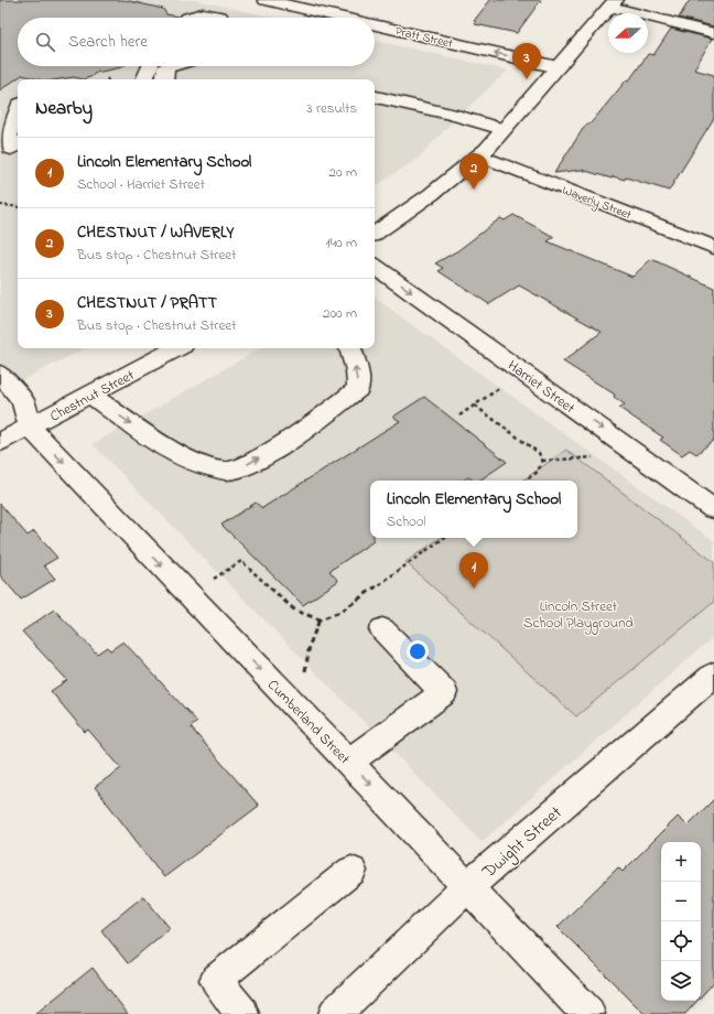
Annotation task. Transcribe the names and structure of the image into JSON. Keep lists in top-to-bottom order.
{
  "streets": {
    "street": [
      "Pratt Street",
      "Waverly Street",
      "Harriet Street",
      "Chestnut Street",
      "Cumberland Street",
      "Dwight Street"
    ]
  },
  "crossings": [
    ["Chestnut Street", "Cumberland Street"],
    ["Cumberland Street", "Dwight Street"]
  ],
  "one_way": ["Harriet Street", "Cumberland Street"],
  "parks": ["Lincoln Street School Playground"],
  "north": "left",
  "page": {
    "search": "Search here",
    "pins": ["3", "2", "1"],
    "heading": ["Nearby", "3 results"],
    "list": [
      {
        "mark": "1",
        "name": "Lincoln Elementary School",
        "note": "School · Harriet Street",
        "value": "20 m"
      },
      {
        "mark": "2",
        "name": "CHESTNUT / WAVERLY",
        "note": "Bus stop · Chestnut Street",
        "value": "140 m"
      },
      {
        "mark": "3",
        "name": "CHESTNUT / PRATT",
        "note": "Bus stop · Chestnut Street",
        "value": "200 m"
      }
    ],
    "popup": ["Lincoln Elementary School", "School"],
    "map_buttons": ["+", "−"]
  }
}
